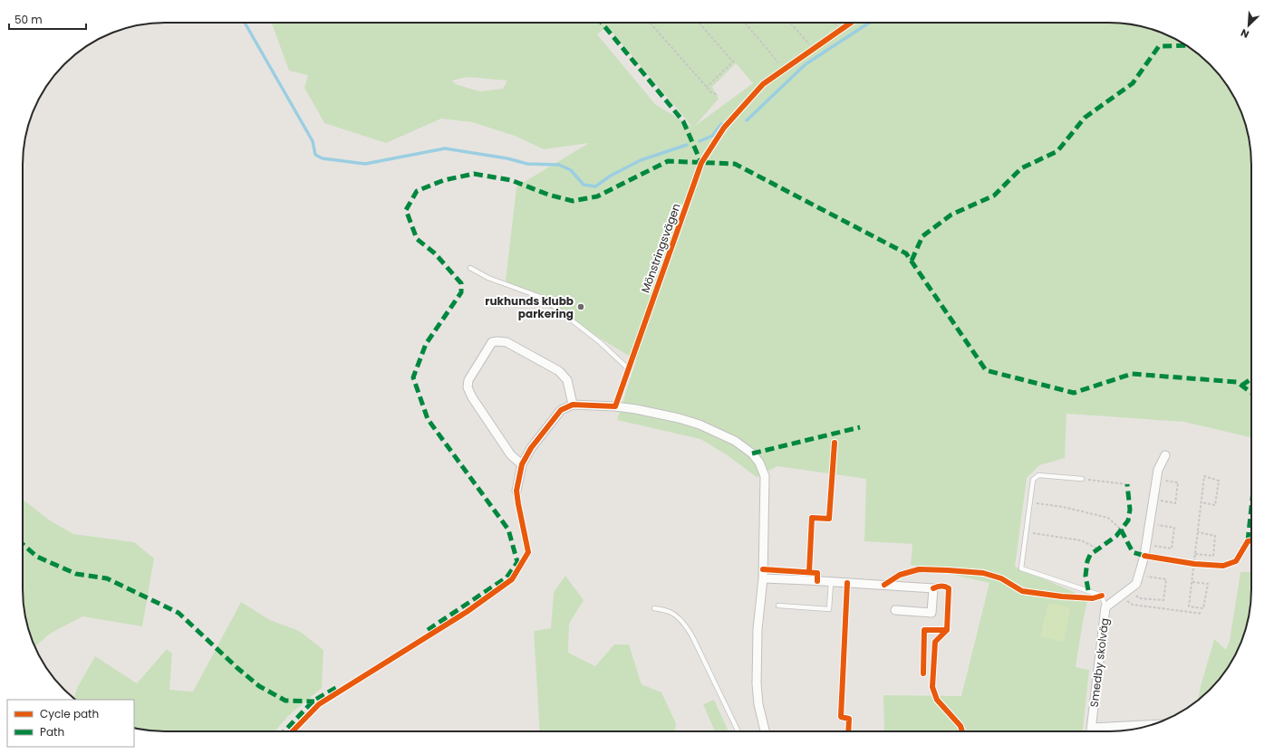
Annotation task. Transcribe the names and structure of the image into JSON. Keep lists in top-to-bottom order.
{
  "streets": {
    "street": ["Smedby skolväg"],
    "lane": ["Mönstringsvägen"]
  },
  "places": ["rukhunds klubb parkering"],
  "legend": ["Cycle path", "Path"],
  "scale_bar": "50 m",
  "north": "bottom left"
}
